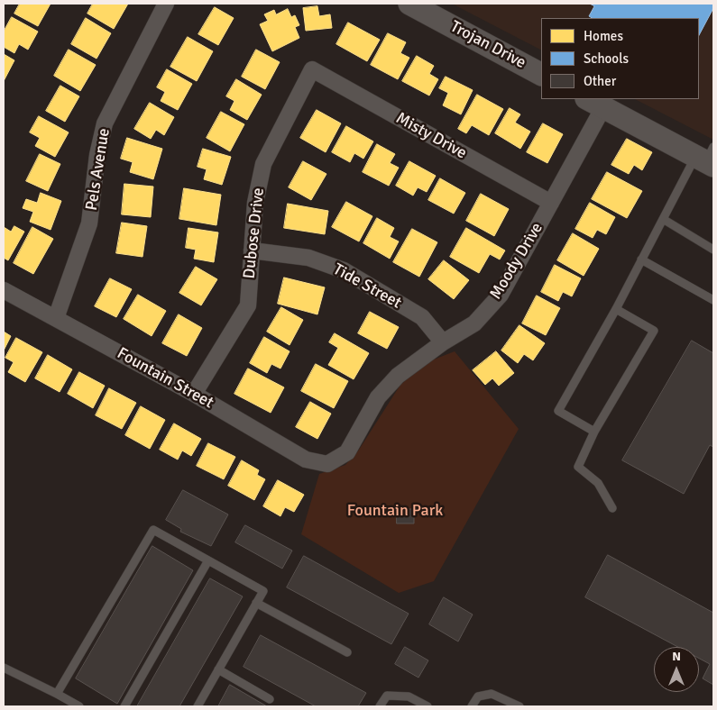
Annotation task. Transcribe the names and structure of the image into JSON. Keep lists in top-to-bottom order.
{
  "streets": {
    "street": [
      "Trojan Drive",
      "Misty Drive",
      "Pels Avenue",
      "Dubose Drive",
      "Moody Drive",
      "Tide Street",
      "Fountain Street"
    ]
  },
  "crossings": [
    ["Misty Drive", "Dubose Drive"],
    ["Misty Drive", "Moody Drive"],
    ["Pels Avenue", "Fountain Street"],
    ["Dubose Drive", "Tide Street"],
    ["Dubose Drive", "Fountain Street"],
    ["Moody Drive", "Tide Street"],
    ["Moody Drive", "Fountain Street"]
  ],
  "parks": ["Fountain Park"],
  "legend": ["Homes", "Schools", "Other"],
  "north": "top"
}
